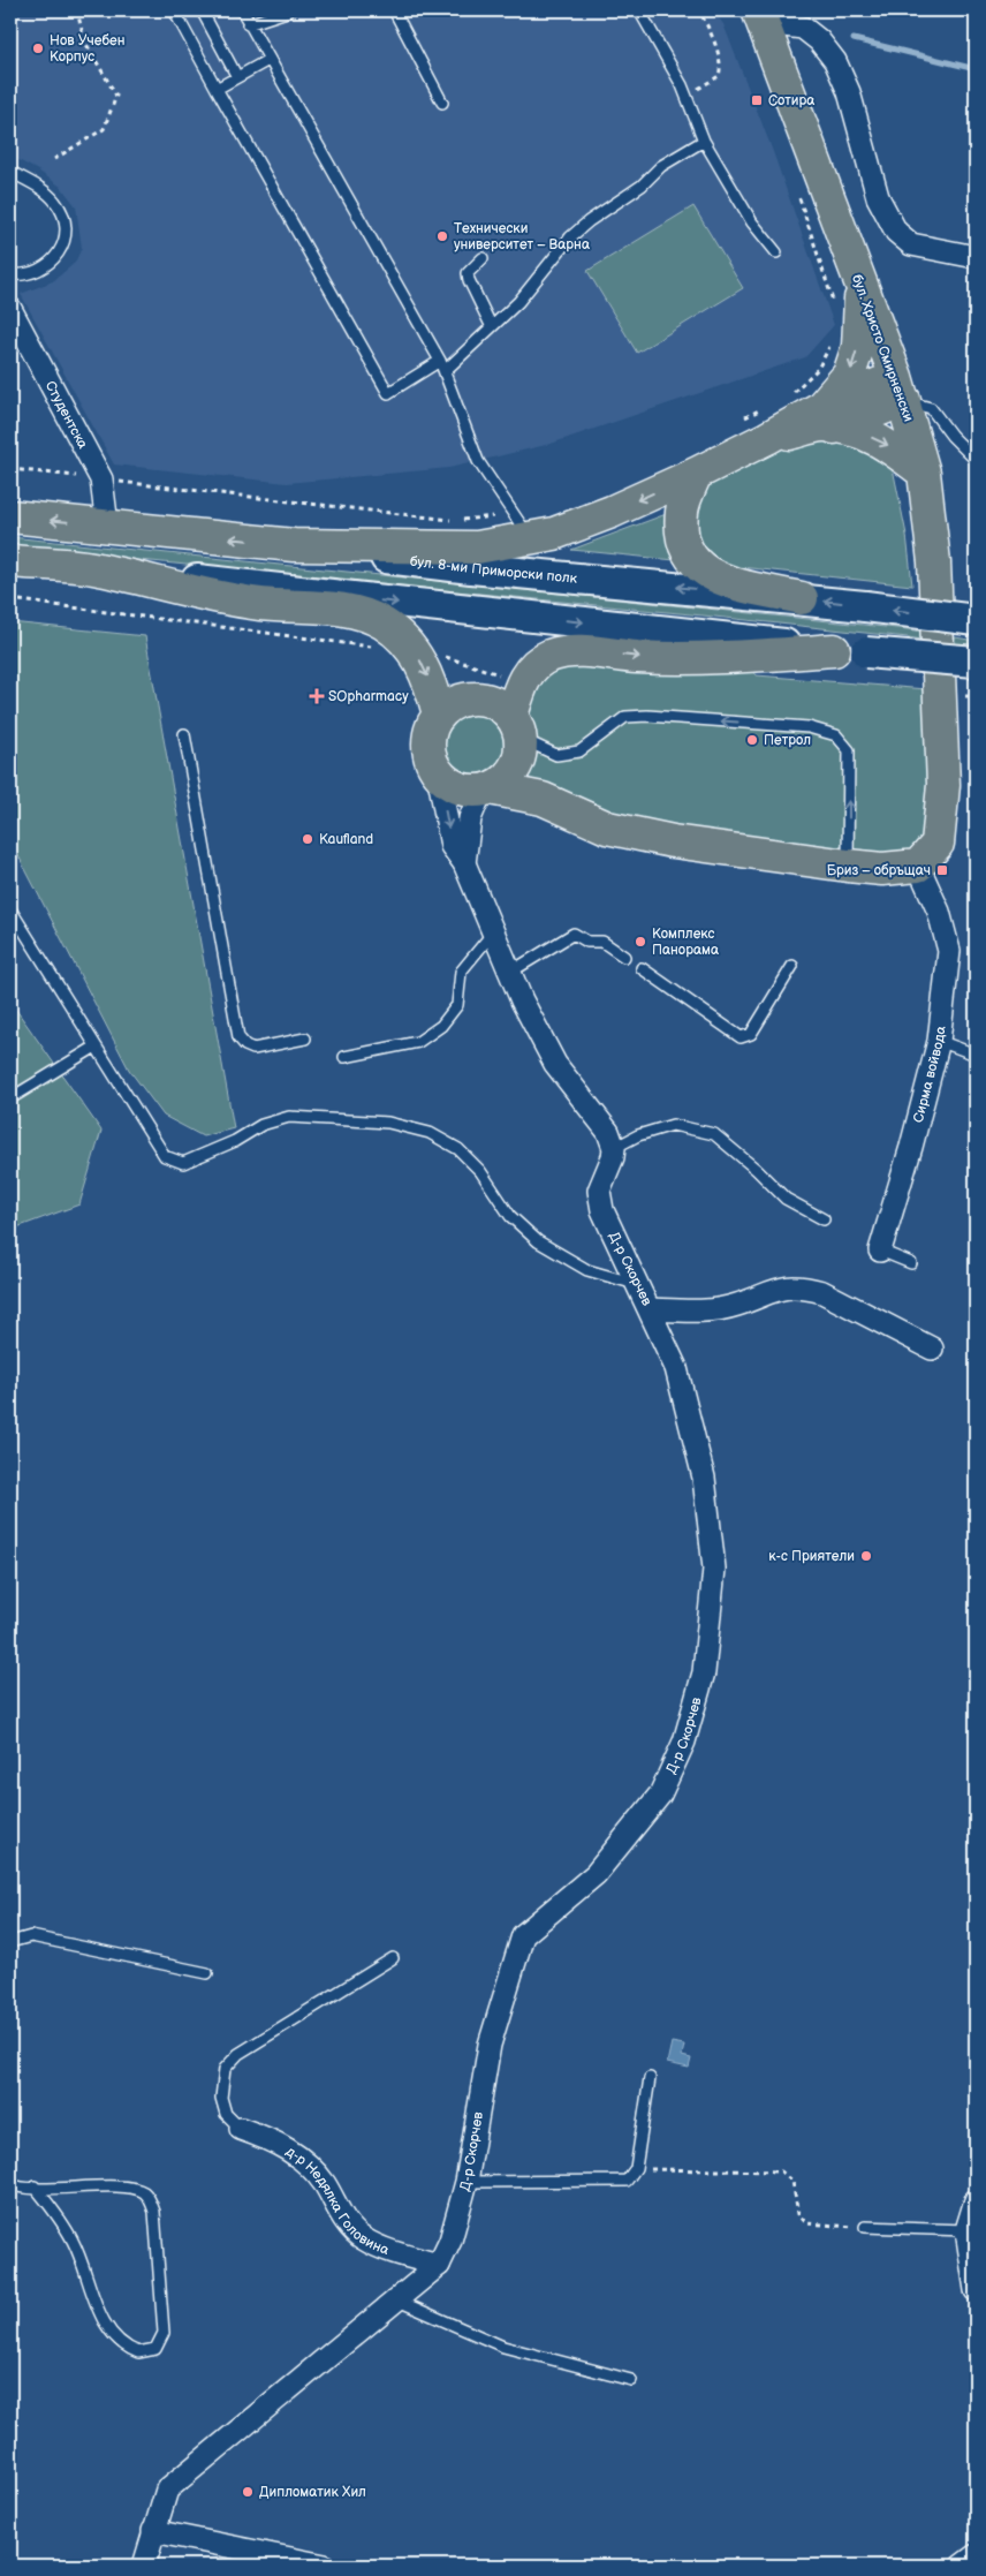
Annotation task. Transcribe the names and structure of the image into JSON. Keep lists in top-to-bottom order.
{
  "streets": {
    "main road": ["бул. Христо Смирненски", "бул. 8-ми Приморски полк"],
    "street": [
      "Студентска",
      "Сирма войвода",
      "Д-р Скорчев",
      "д-р Недялка Головина"
    ]
  },
  "crossings": [
    ["бул. Христо Смирненски", "Сирма войвода"],
    ["Студентска", "бул. 8-ми Приморски полк"],
    ["Д-р Скорчев", "д-р Недялка Головина"]
  ],
  "places": {
    "other": [
      "Нов Учебен Корпус",
      "Технически университет – Варна",
      "Петрол",
      "Kaufland",
      "Комплекс Панорама",
      "к-с Приятели",
      "Дипломатик Хил"
    ],
    "transit": ["Сотира", "Бриз – обръщач"],
    "health": ["SOpharmacy"]
  }
}
